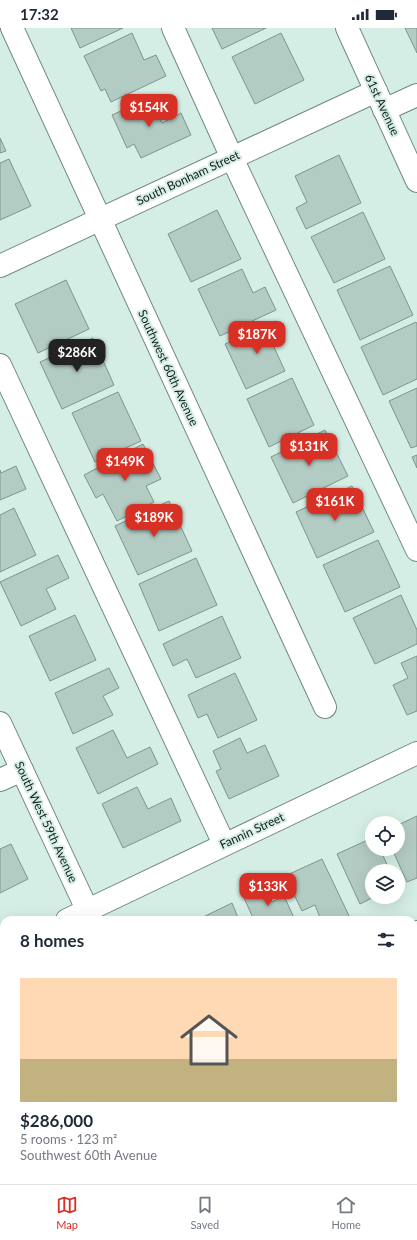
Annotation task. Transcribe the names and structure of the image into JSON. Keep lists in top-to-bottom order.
{
  "streets": {
    "street": [
      "61st Avenue",
      "South Bonham Street",
      "Southwest 60th Avenue",
      "South West 59th Avenue",
      "Fannin Street"
    ]
  },
  "crossings": [
    ["61st Avenue", "South Bonham Street"],
    ["South Bonham Street", "Southwest 60th Avenue"],
    ["South West 59th Avenue", "Fannin Street"]
  ],
  "page": {
    "status": "17:32",
    "price": [
      "$154K",
      "$187K",
      "$286K",
      "$131K",
      "$149K",
      "$161K",
      "$189K",
      "$133K"
    ],
    "heading": "8 homes",
    "list": [
      {
        "name": "$286,000",
        "note": "5 rooms · 123 m² · Southwest 60th Avenue"
      }
    ],
    "tabs": ["Map", "Saved", "Home"]
  }
}
